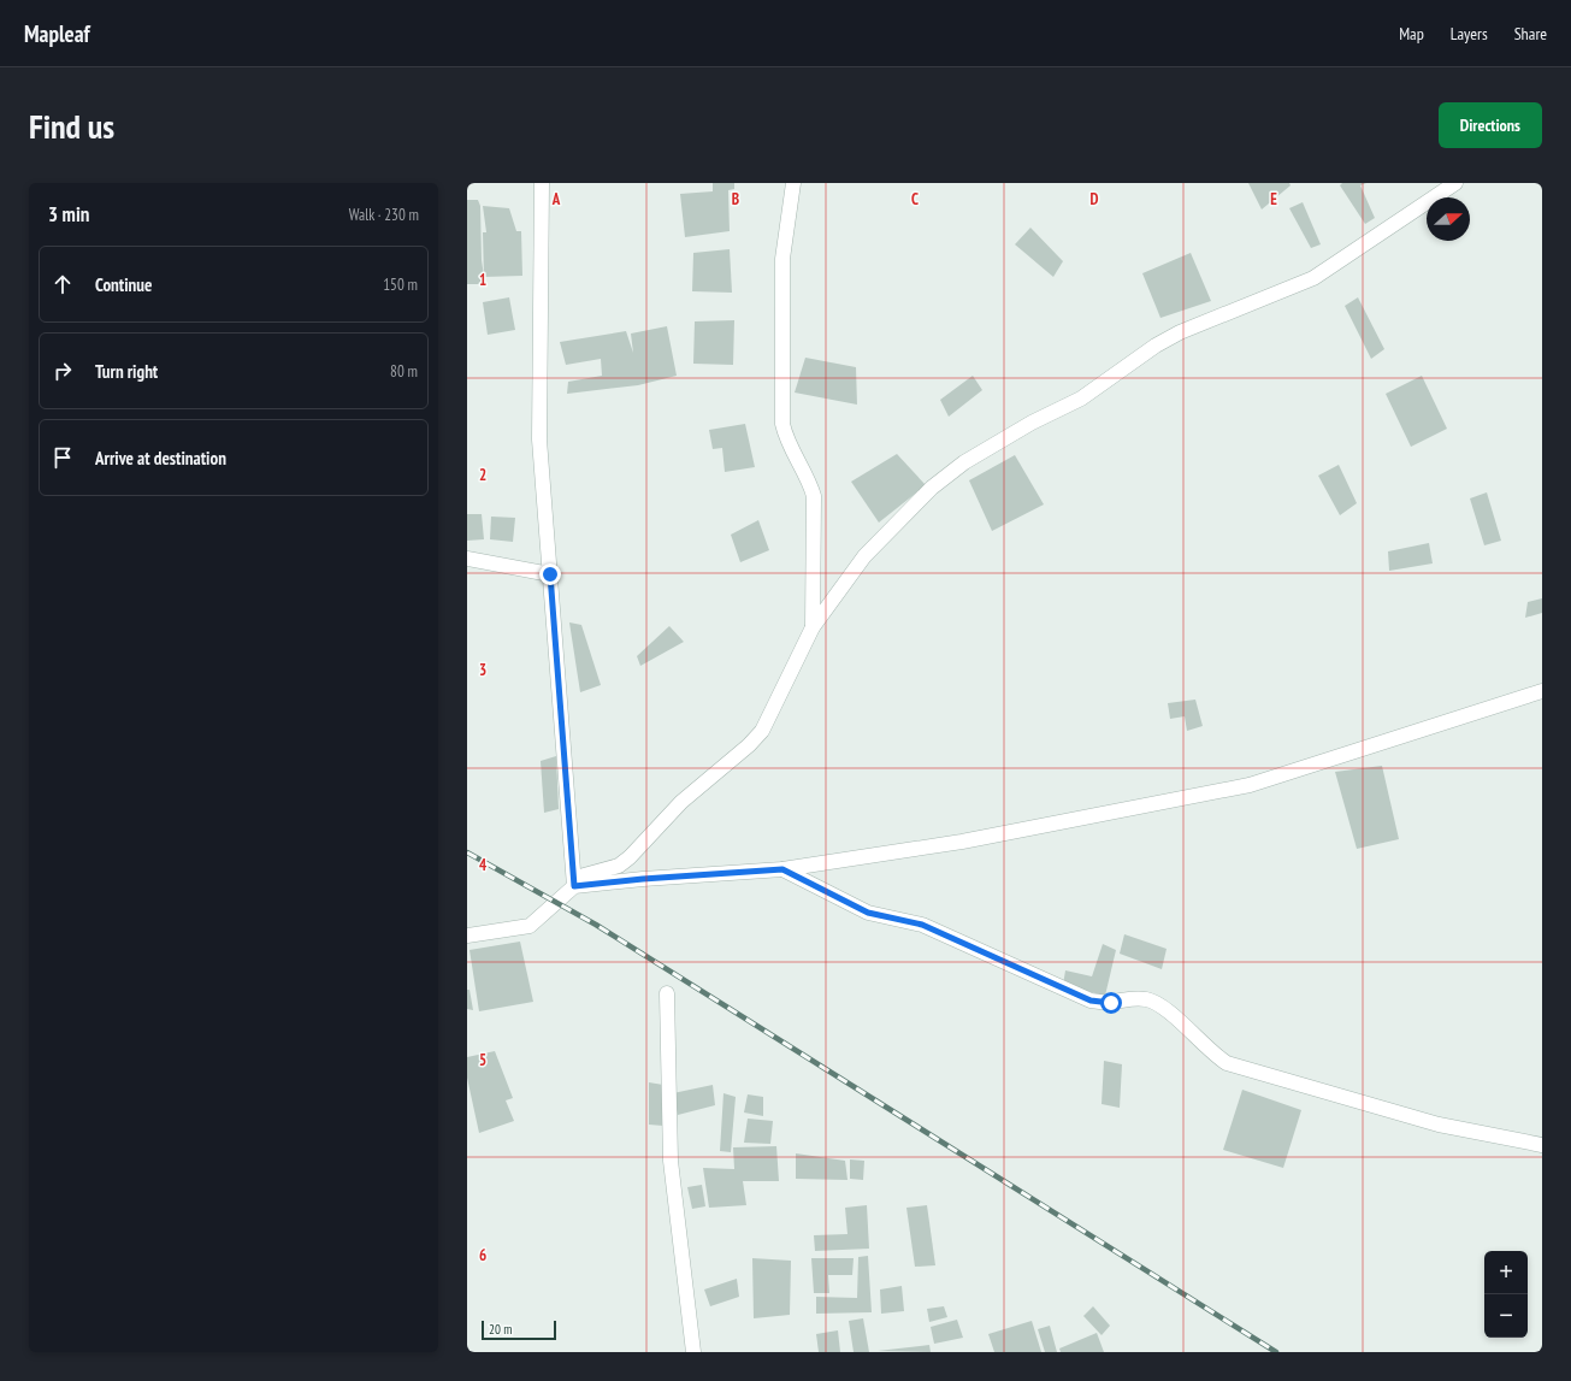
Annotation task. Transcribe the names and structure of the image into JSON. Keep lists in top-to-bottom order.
{
  "scale_bar": "20 m",
  "north": "right",
  "page": {
    "header": "Mapleaf",
    "nav": ["Map", "Layers", "Share"],
    "buttons": "Directions",
    "title": "Find us",
    "heading": ["3 min", "Walk · 230 m"],
    "list": [
      ["Continue", "150 m"],
      ["Turn right", "80 m"],
      "Arrive at destination"
    ],
    "map_buttons": ["+", "−"],
    "scale": "20 m"
  },
  "grid": {
    "columns": [
      "A",
      "B",
      "C",
      "D",
      "E"
    ],
    "rows": [
      "1",
      "2",
      "3",
      "4",
      "5",
      "6"
    ]
  }
}
